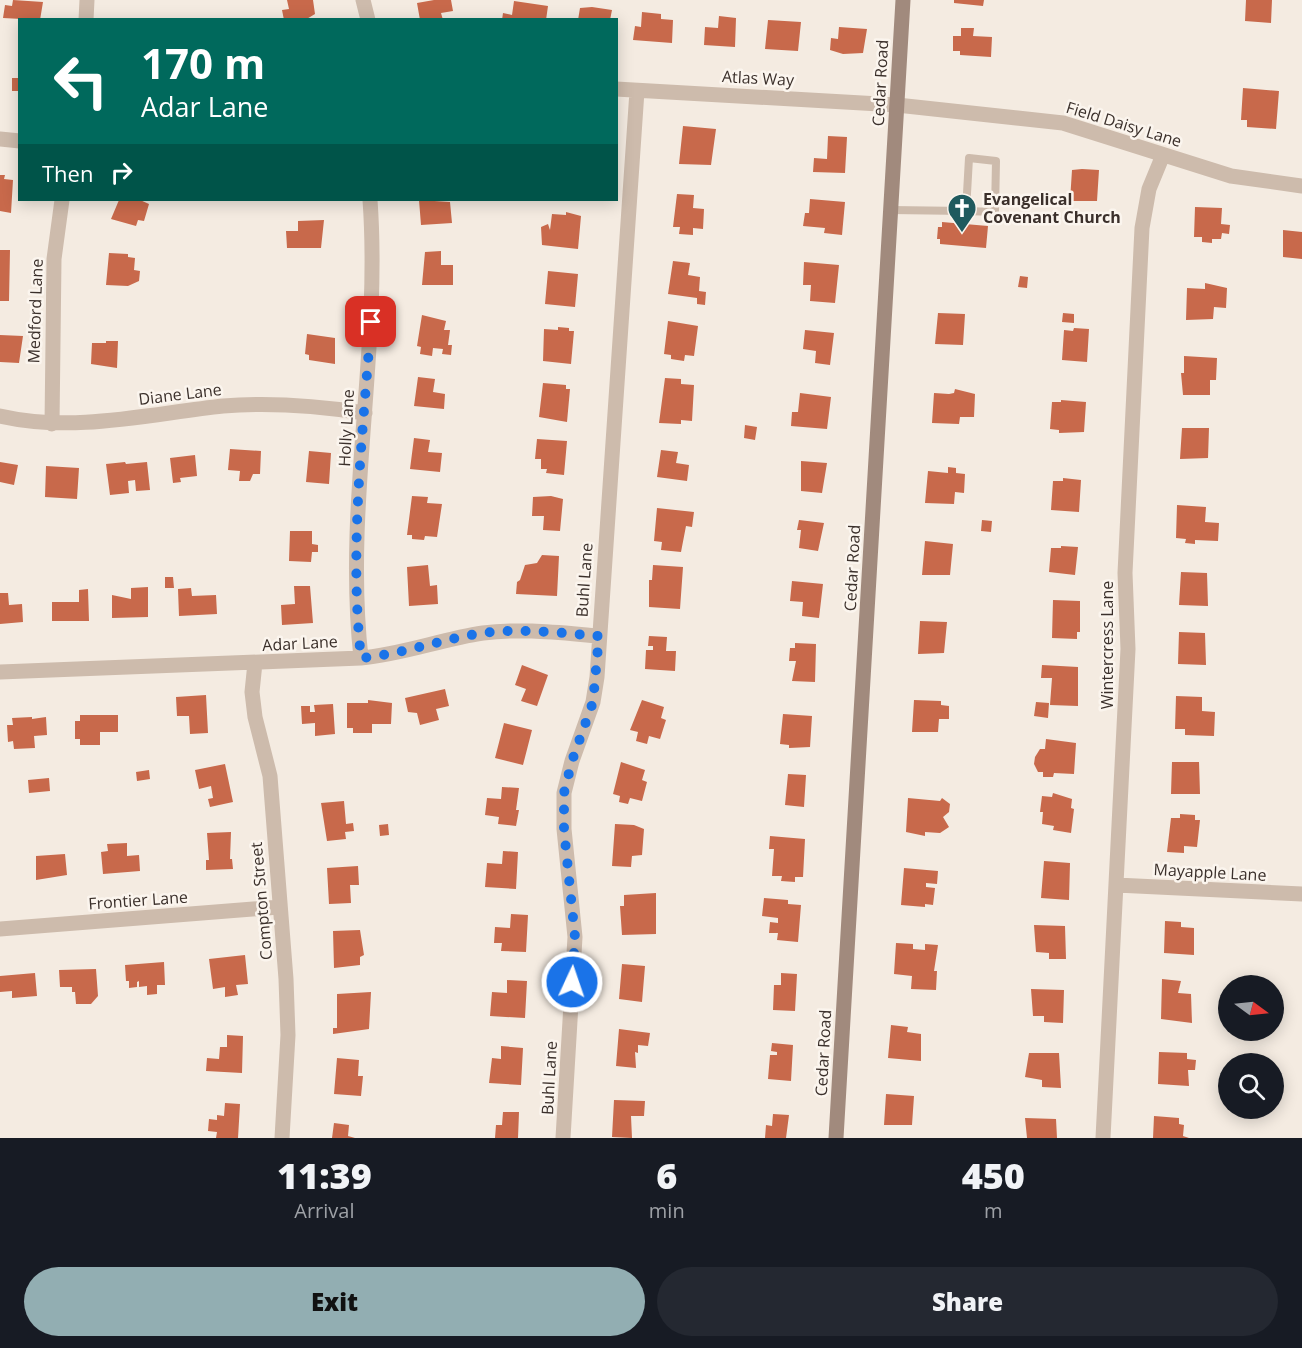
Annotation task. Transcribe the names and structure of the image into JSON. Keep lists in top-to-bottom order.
{
  "streets": {
    "street": [
      "Atlas Way",
      "Cedar Road",
      "Field Daisy Lane",
      "Medford Lane",
      "Diane Lane",
      "Holly Lane",
      "Buhl Lane",
      "Adar Lane",
      "Wintercress Lane",
      "Mayapple Lane",
      "Frontier Lane",
      "Compton Street"
    ]
  },
  "crossings": [
    ["Atlas Way", "Cedar Road"],
    ["Atlas Way", "Field Daisy Lane"],
    ["Atlas Way", "Buhl Lane"],
    ["Cedar Road", "Field Daisy Lane"],
    ["Field Daisy Lane", "Wintercress Lane"],
    ["Medford Lane", "Diane Lane"],
    ["Diane Lane", "Holly Lane"],
    ["Holly Lane", "Adar Lane"],
    ["Buhl Lane", "Adar Lane"],
    ["Adar Lane", "Compton Street"],
    ["Wintercress Lane", "Mayapple Lane"],
    ["Frontier Lane", "Compton Street"]
  ],
  "places": {
    "church": ["Evangelical Covenant Church"]
  },
  "north": "right",
  "page": {
    "turn": ["170 m", "Adar Lane"],
    "then": "Then",
    "eta": [
      "11:39",
      "Arrival",
      "6",
      "min",
      "450",
      "m"
    ],
    "buttons": ["Exit", "Share"]
  }
}
